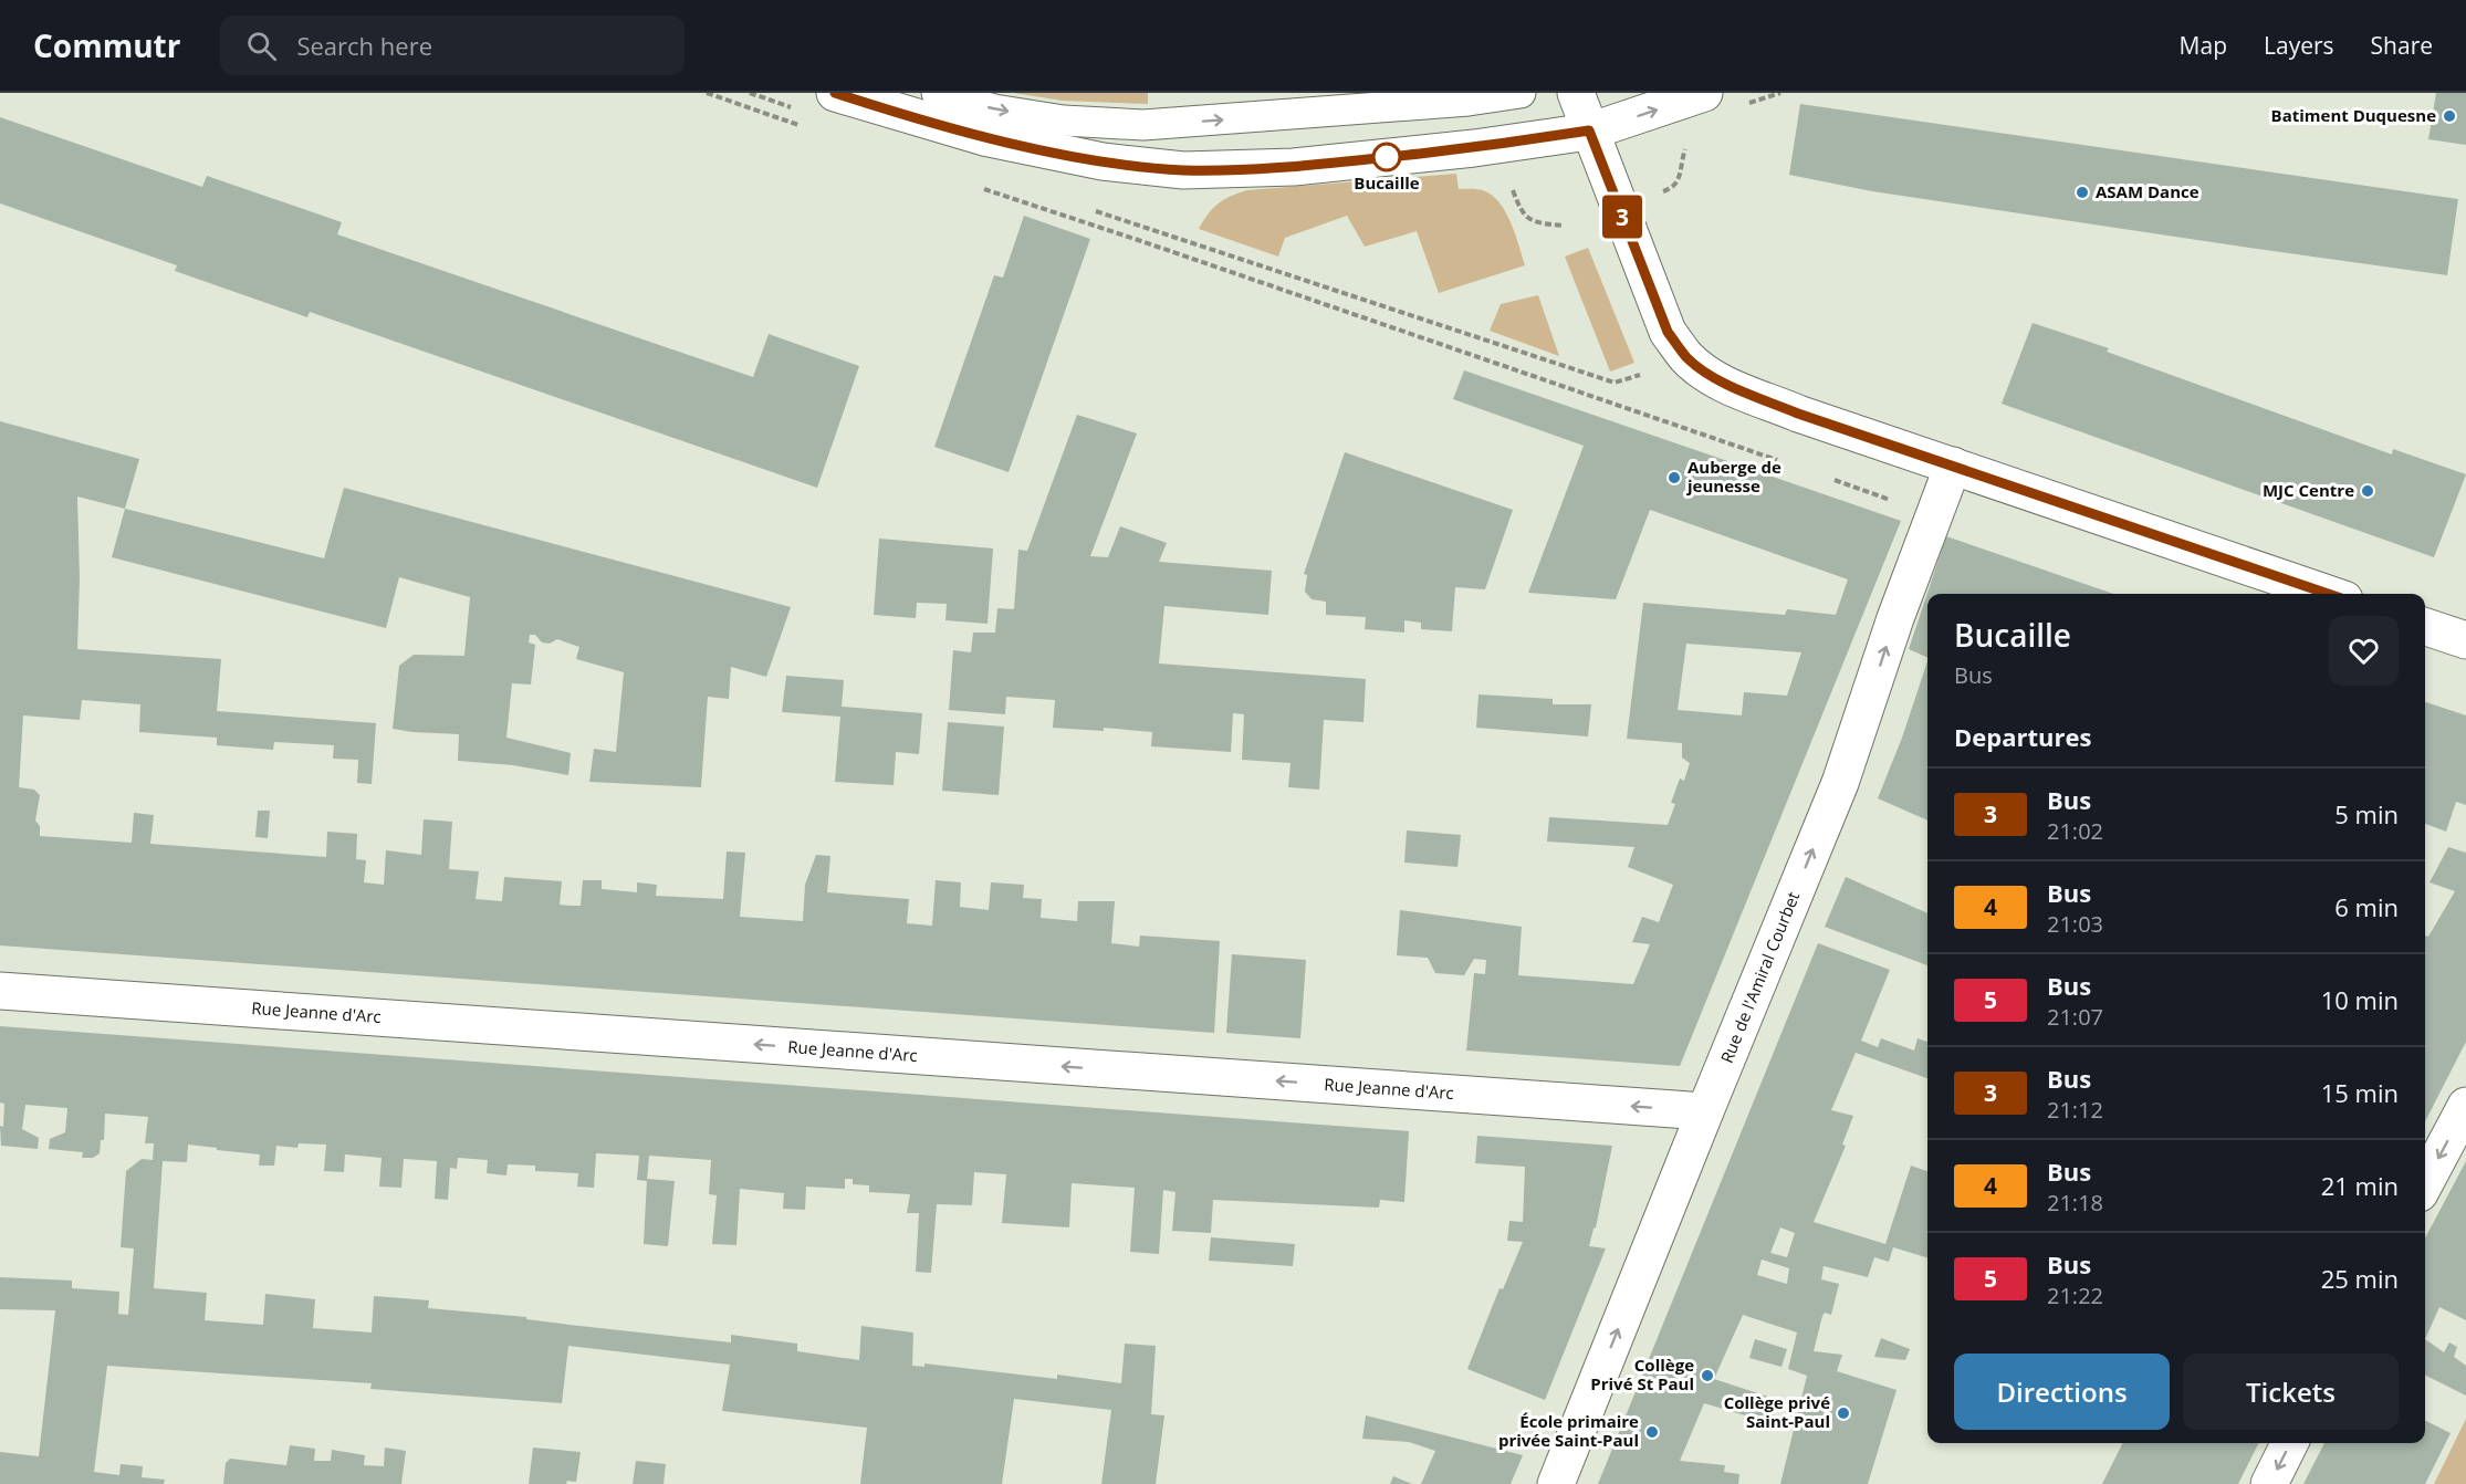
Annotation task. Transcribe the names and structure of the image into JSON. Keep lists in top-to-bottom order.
{
  "streets": {
    "street": ["Rue de l'Amiral Courbet", "Rue Jeanne d'Arc"]
  },
  "crossings": [
    ["Rue de l'Amiral Courbet", "Rue Jeanne d'Arc"]
  ],
  "one_way": ["Rue de l'Amiral Courbet", "Rue Jeanne d'Arc"],
  "places": [
    "Batiment Duquesne",
    "Bucaille",
    "ASAM Dance",
    "Auberge de jeunesse",
    "MJC Centre",
    "Collège Privé St Paul",
    "Collège privé Saint-Paul",
    "École primaire privée Saint-Paul"
  ],
  "lines": ["bus line 3"],
  "page": {
    "header": "Commutr",
    "search": "Search here",
    "nav": ["Map", "Layers", "Share"],
    "on_map": "3",
    "heading": [
      ["Bucaille", "Bus"],
      "Departures"
    ],
    "list": [
      {
        "mark": "3",
        "name": "Bus",
        "note": "21:02",
        "value": "5 min"
      },
      {
        "mark": "4",
        "name": "Bus",
        "note": "21:03",
        "value": "6 min"
      },
      {
        "mark": "5",
        "name": "Bus",
        "note": "21:07",
        "value": "10 min"
      },
      {
        "mark": "3",
        "name": "Bus",
        "note": "21:12",
        "value": "15 min"
      },
      {
        "mark": "4",
        "name": "Bus",
        "note": "21:18",
        "value": "21 min"
      },
      {
        "mark": "5",
        "name": "Bus",
        "note": "21:22",
        "value": "25 min"
      }
    ],
    "buttons": ["Directions", "Tickets"]
  }
}
